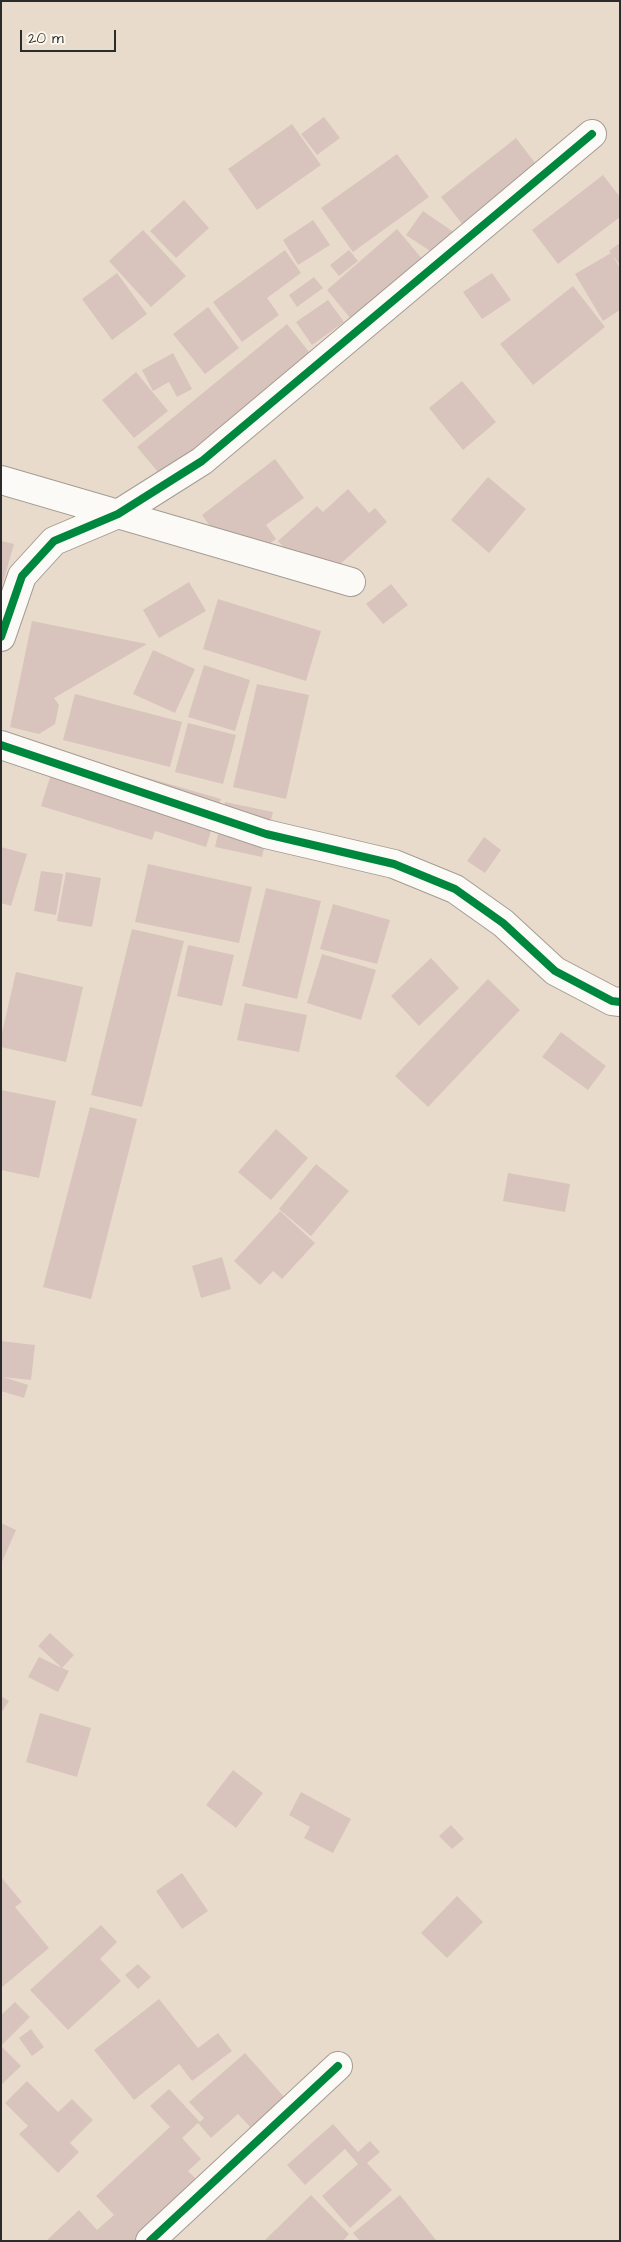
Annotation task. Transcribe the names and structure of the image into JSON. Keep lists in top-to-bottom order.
{
  "scale_bar": "20 m"
}
